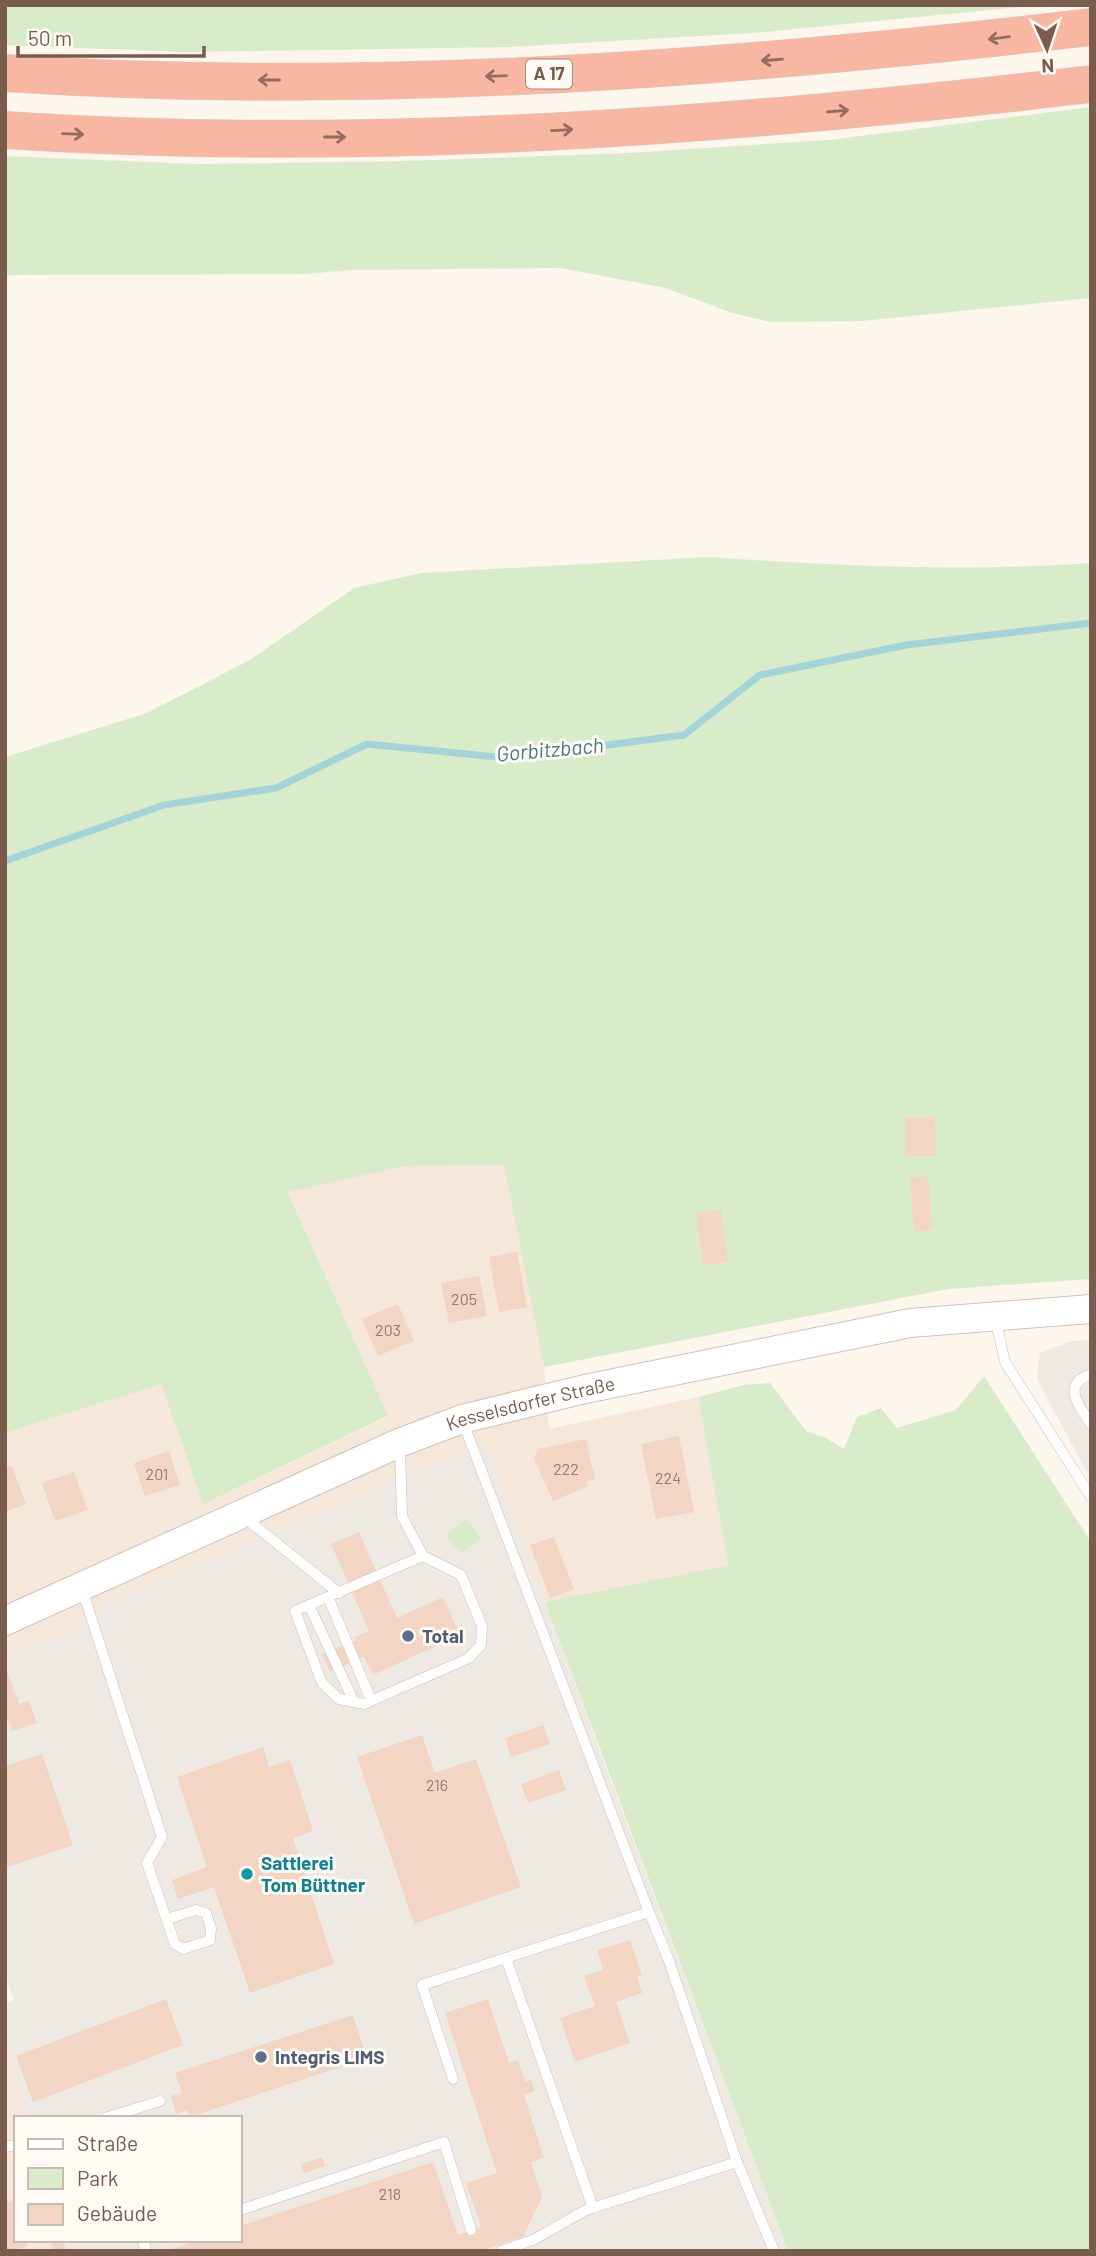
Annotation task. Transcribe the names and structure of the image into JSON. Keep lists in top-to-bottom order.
{
  "streets": {
    "highway": ["A 17"],
    "main road": ["Kesselsdorfer Straße"]
  },
  "water": ["Gorbitzbach"],
  "places": ["Total", "Sattlerei Tom Büttner", "Integris LIMS"],
  "house_numbers": [
    "205",
    "203",
    "222",
    "201",
    "224",
    "216",
    "218"
  ],
  "legend": ["Straße", "Park", "Gebäude"],
  "scale_bar": "50 m",
  "north": "bottom"
}
